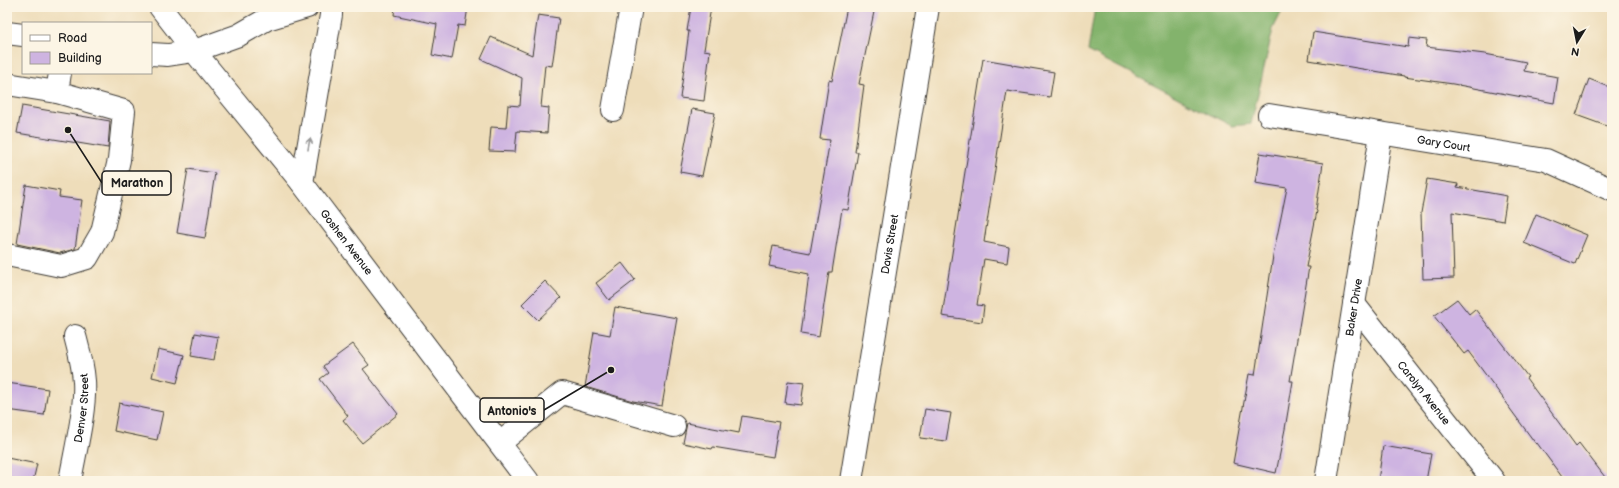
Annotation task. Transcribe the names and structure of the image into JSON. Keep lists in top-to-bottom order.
{
  "streets": {
    "street": [
      "Gary Court",
      "Goshen Avenue",
      "Davis Street",
      "Baker Drive",
      "Carolyn Avenue",
      "Denver Street"
    ]
  },
  "crossings": [
    ["Gary Court", "Baker Drive"],
    ["Baker Drive", "Carolyn Avenue"]
  ],
  "places": ["Marathon", "Antonio's"],
  "legend": ["Road", "Building"],
  "north": "bottom"
}
